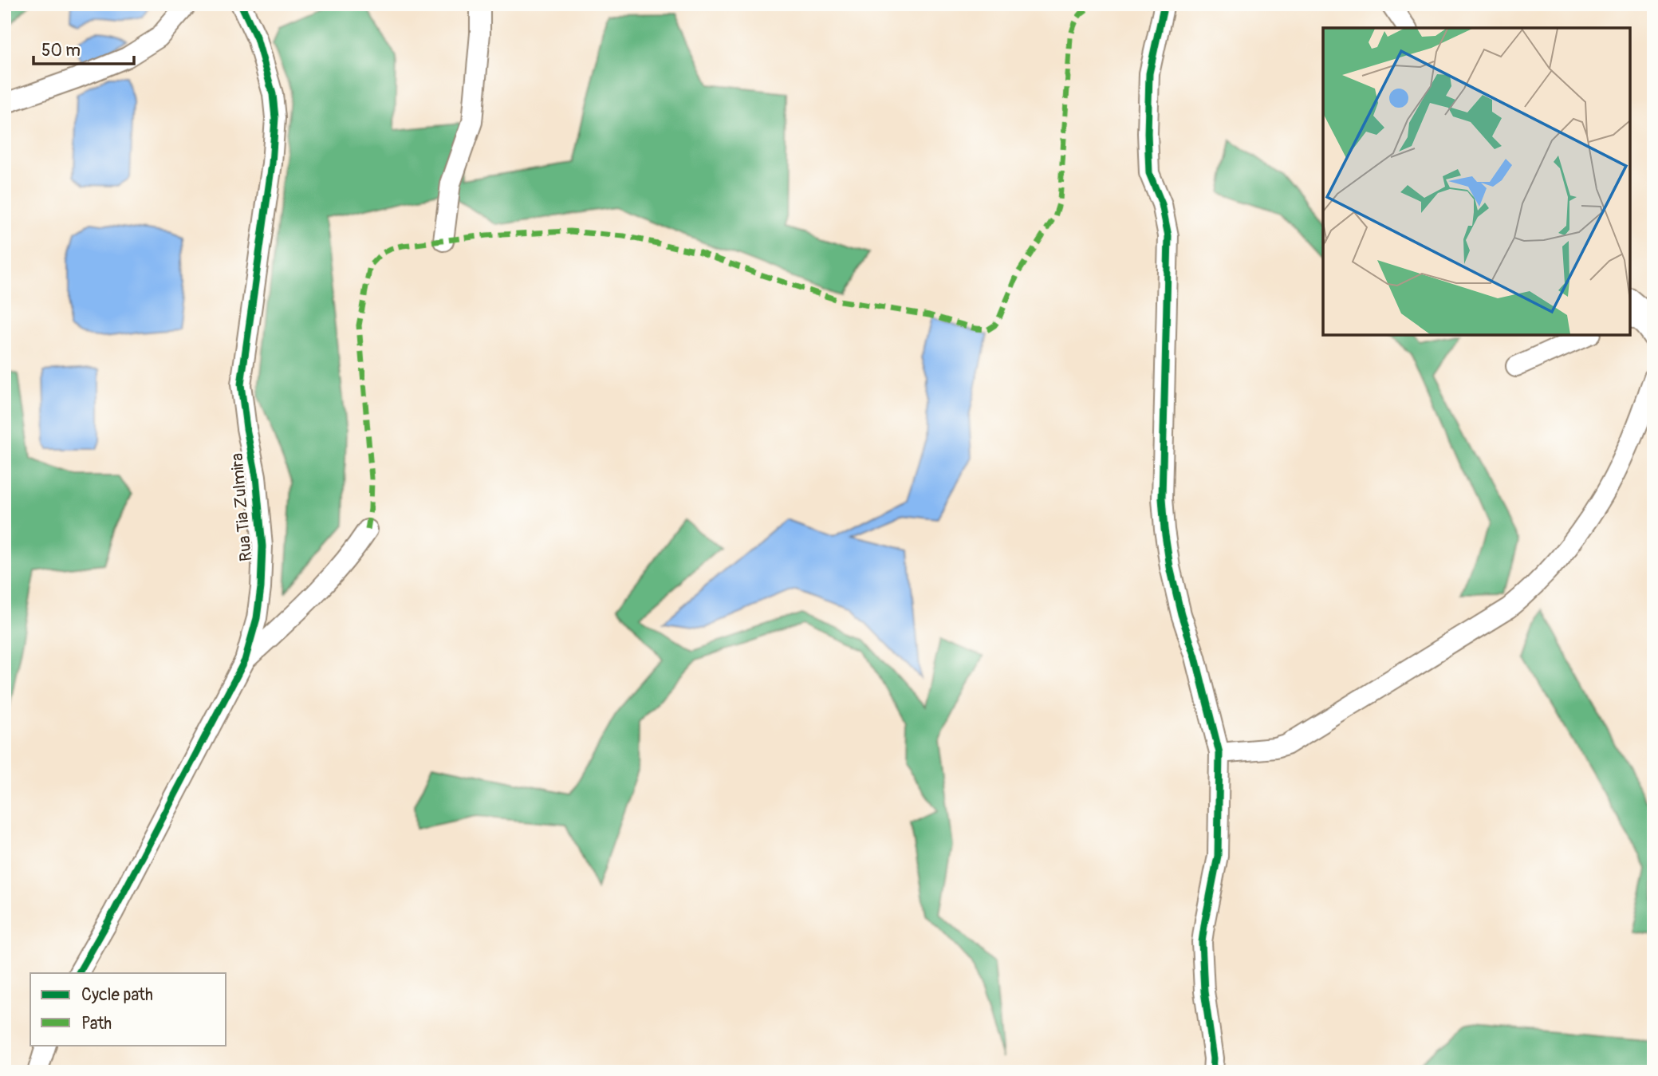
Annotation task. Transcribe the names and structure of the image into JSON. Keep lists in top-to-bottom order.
{
  "streets": {
    "street": ["Rua Tia Zulmira"]
  },
  "legend": ["Cycle path", "Path"],
  "scale_bar": "50 m"
}
